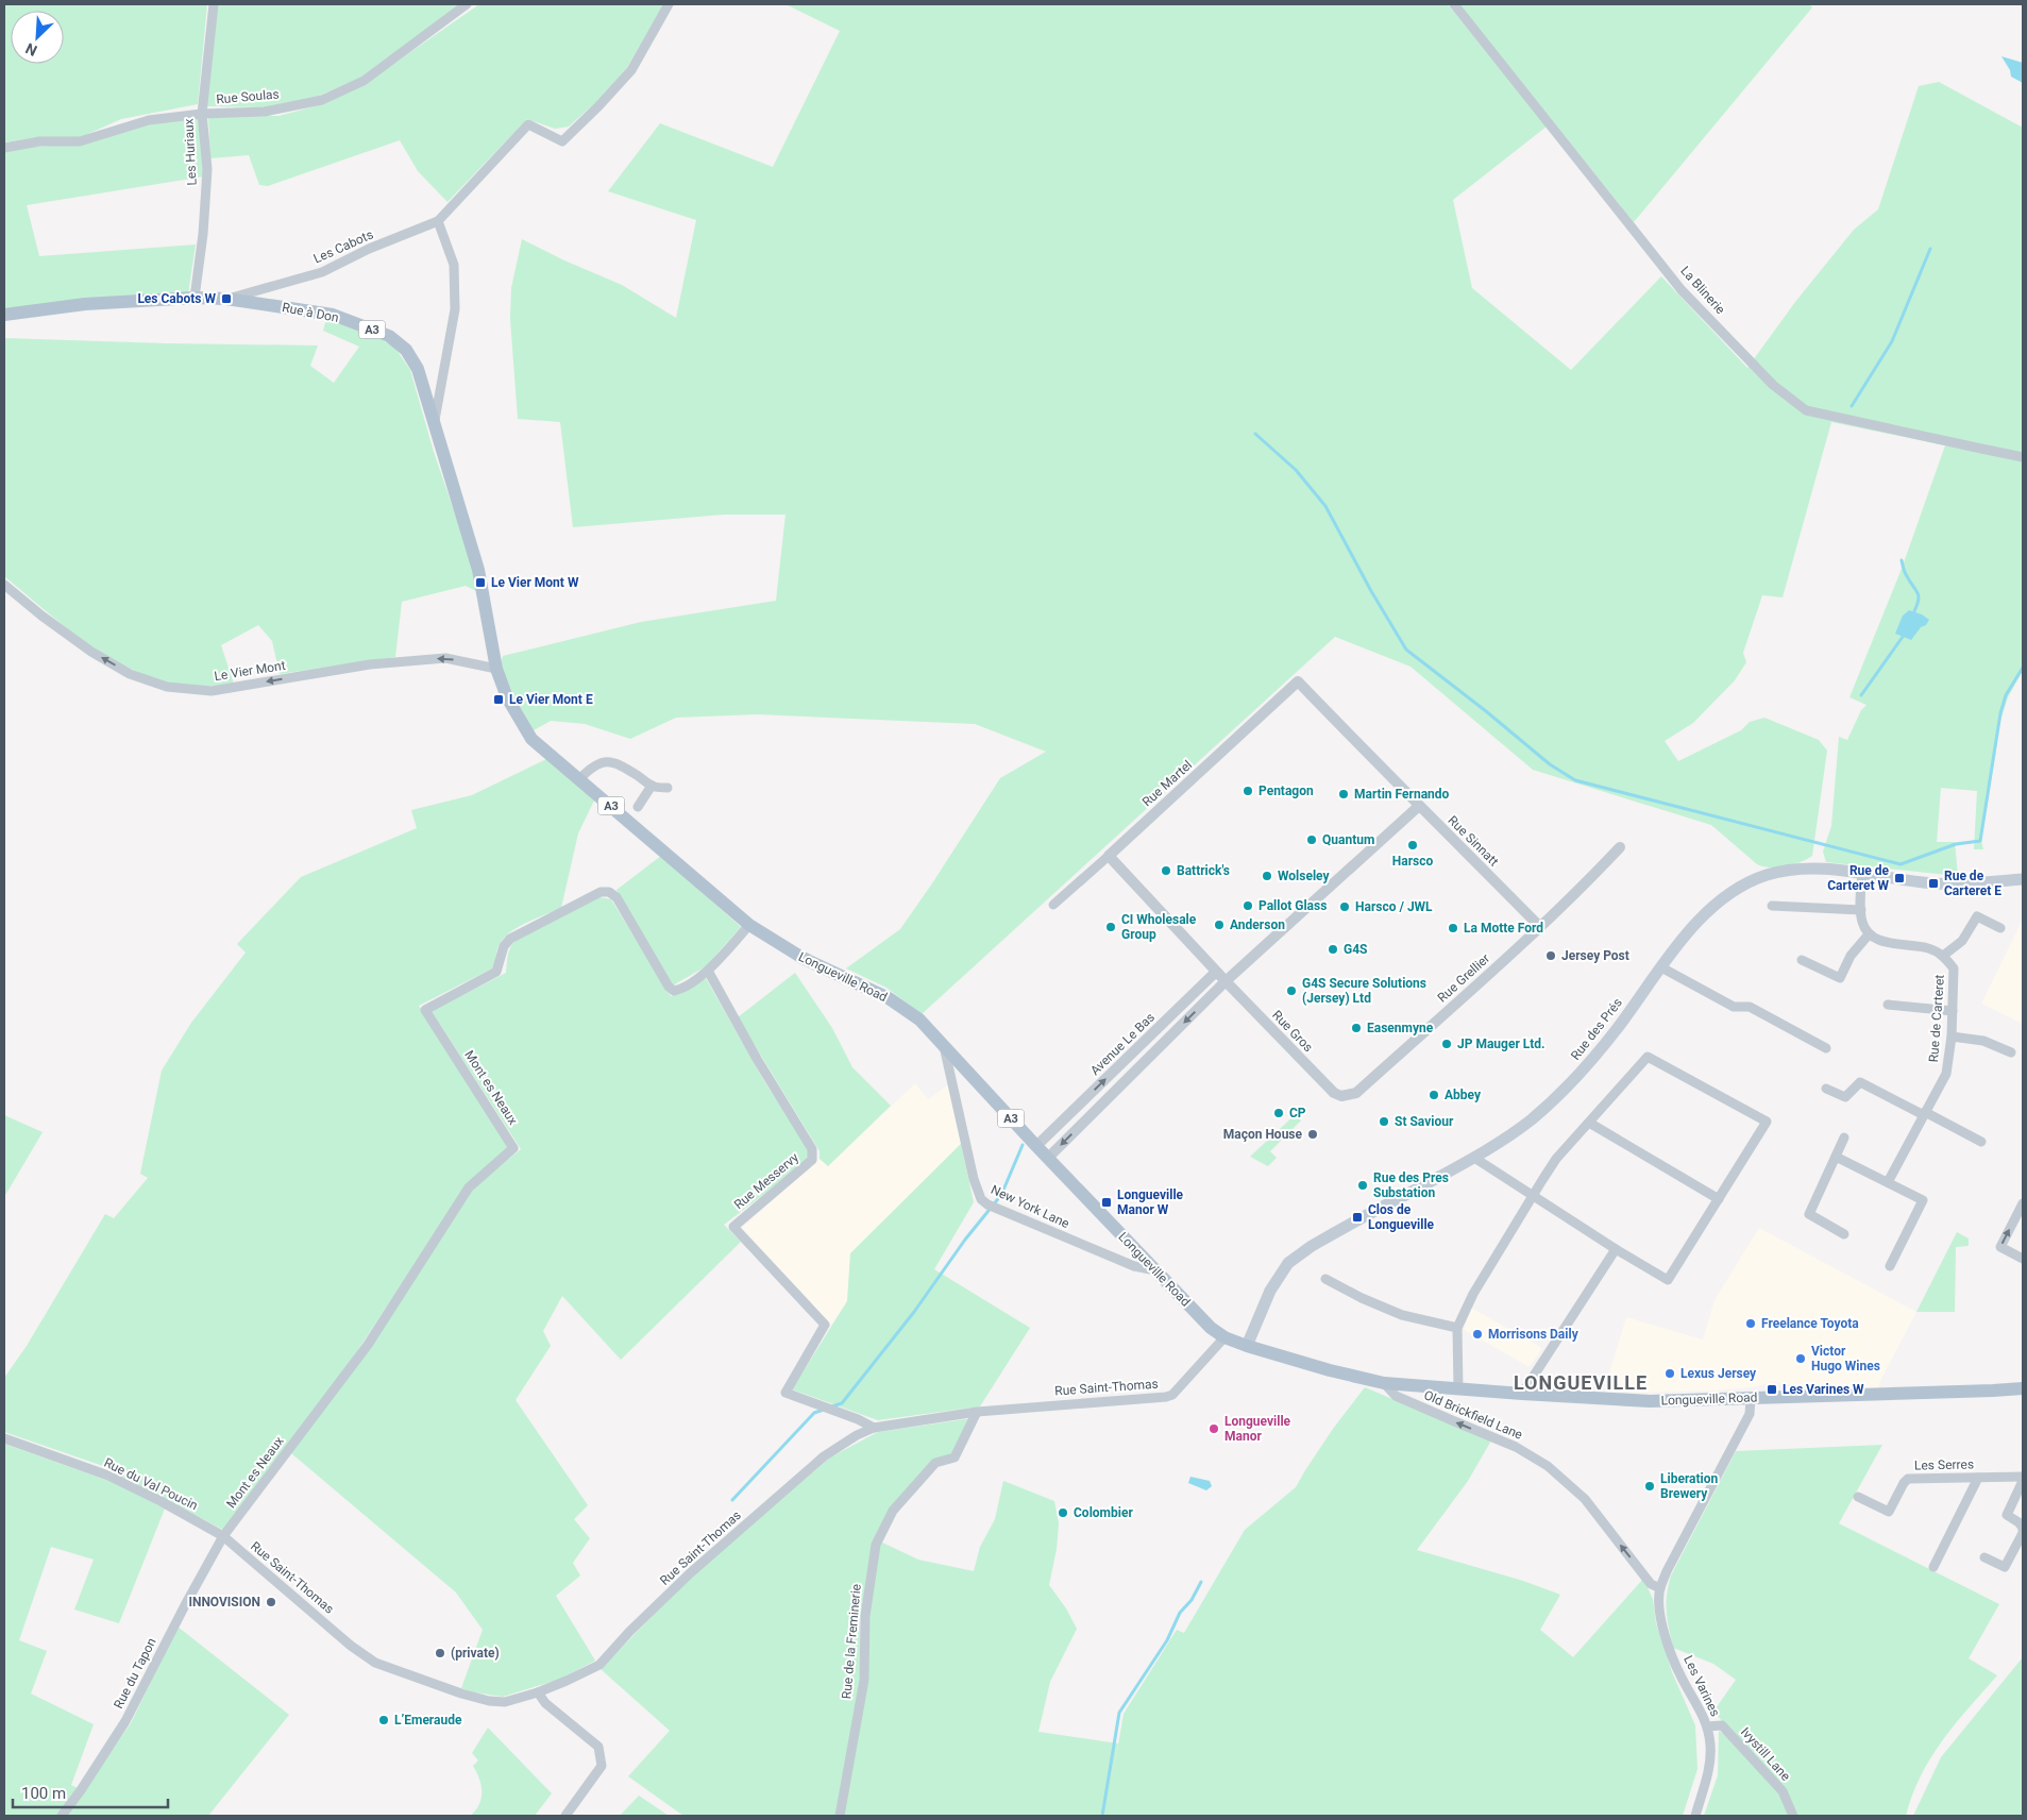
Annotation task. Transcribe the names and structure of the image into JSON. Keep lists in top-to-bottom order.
{
  "streets": {
    "main road": [
      "Rue à Don",
      "A3",
      "Longueville Road",
      "Rue des Prés"
    ],
    "street": [
      "Rue Soulas",
      "Les Huriaux",
      "Les Cabots",
      "La Blinerie",
      "Le Vier Mont",
      "Rue Martel",
      "Rue Sinnatt",
      "Rue Grellier",
      "Rue de Carteret",
      "Rue Gros",
      "Avenue Le Bas",
      "Mont es Neaux",
      "Rue Messervy",
      "New York Lane",
      "Rue Saint-Thomas",
      "Old Brickfield Lane",
      "Les Serres",
      "Rue du Val Poucin",
      "Rue de la Freminerie",
      "Rue du Tapon",
      "Les Varines",
      "Ivystill Lane"
    ]
  },
  "crossings": [
    ["Rue Soulas", "Les Huriaux"],
    ["Les Huriaux", "Rue à Don"],
    ["Les Cabots", "Rue à Don"],
    ["Rue à Don", "Le Vier Mont"],
    ["Rue à Don", "Longueville Road"],
    ["Le Vier Mont", "Longueville Road"],
    ["Rue Martel", "Rue Sinnatt"],
    ["Rue Sinnatt", "Rue Grellier"],
    ["Longueville Road", "Rue des Prés"],
    ["Longueville Road", "Avenue Le Bas"],
    ["Longueville Road", "Mont es Neaux"],
    ["Longueville Road", "New York Lane"],
    ["Longueville Road", "Rue Saint-Thomas"],
    ["Longueville Road", "Old Brickfield Lane"],
    ["Longueville Road", "Les Varines"],
    ["Rue Grellier", "Rue Gros"],
    ["Mont es Neaux", "Rue Messervy"],
    ["Mont es Neaux", "Rue Saint-Thomas"],
    ["Mont es Neaux", "Rue du Val Poucin"],
    ["Mont es Neaux", "Rue du Tapon"],
    ["Rue Messervy", "Rue Saint-Thomas"],
    ["Rue Saint-Thomas", "Rue du Val Poucin"],
    ["Rue Saint-Thomas", "Rue de la Freminerie"],
    ["Rue Saint-Thomas", "Rue du Tapon"],
    ["Old Brickfield Lane", "Les Varines"],
    ["Rue du Val Poucin", "Rue du Tapon"],
    ["Les Varines", "Ivystill Lane"]
  ],
  "one_way": ["Le Vier Mont", "Old Brickfield Lane"],
  "districts": ["LONGUEVILLE"],
  "places": {
    "transit": [
      "Les Cabots W",
      "Le Vier Mont W",
      "Le Vier Mont E",
      "Rue de Carteret W",
      "Rue de Carteret E",
      "Longueville Manor W",
      "Clos de Longueville",
      "Les Varines W"
    ],
    "other": [
      "Pentagon",
      "Martin Fernando",
      "Quantum",
      "Harsco",
      "Battrick's",
      "Wolseley",
      "Pallot Glass",
      "Harsco / JWL",
      "Anderson",
      "CI Wholesale Group",
      "La Motte Ford",
      "G4S",
      "Jersey Post",
      "G4S Secure Solutions (Jersey) Ltd",
      "Easenmyne",
      "JP Mauger Ltd.",
      "Abbey",
      "CP",
      "St Saviour",
      "Maçon House",
      "Rue des Pres Substation",
      "Freelance Toyota",
      "Morrisons Daily",
      "Victor Hugo Wines",
      "Lexus Jersey",
      "Longueville Manor",
      "Liberation Brewery",
      "Colombier",
      "INNOVISION",
      "(private)",
      "L’Emeraude"
    ]
  },
  "scale_bar": "100 m",
  "north": "bottom left"
}
